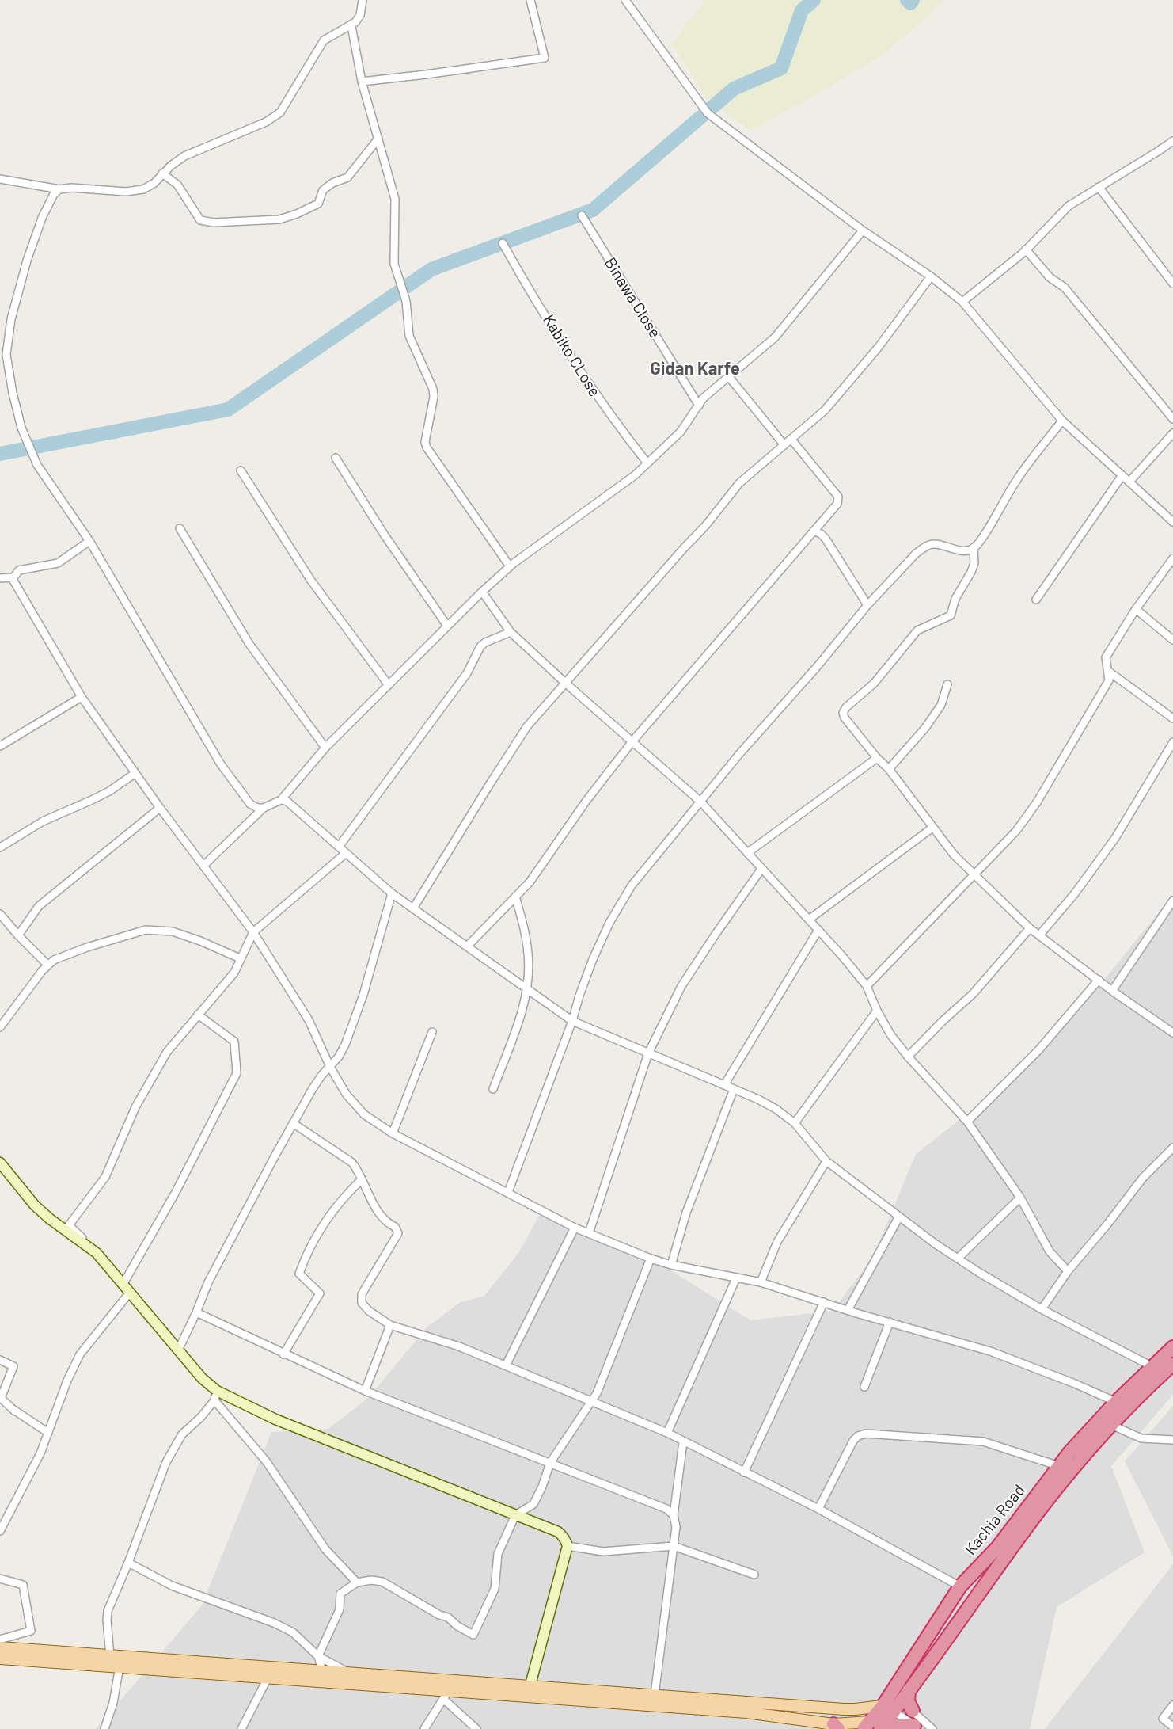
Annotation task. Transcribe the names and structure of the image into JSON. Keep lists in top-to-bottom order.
{
  "streets": {
    "highway": ["Kachia Road"],
    "street": ["Binawa Close", "Kabiko CLose"]
  },
  "districts": ["Gidan Karfe"]
}
